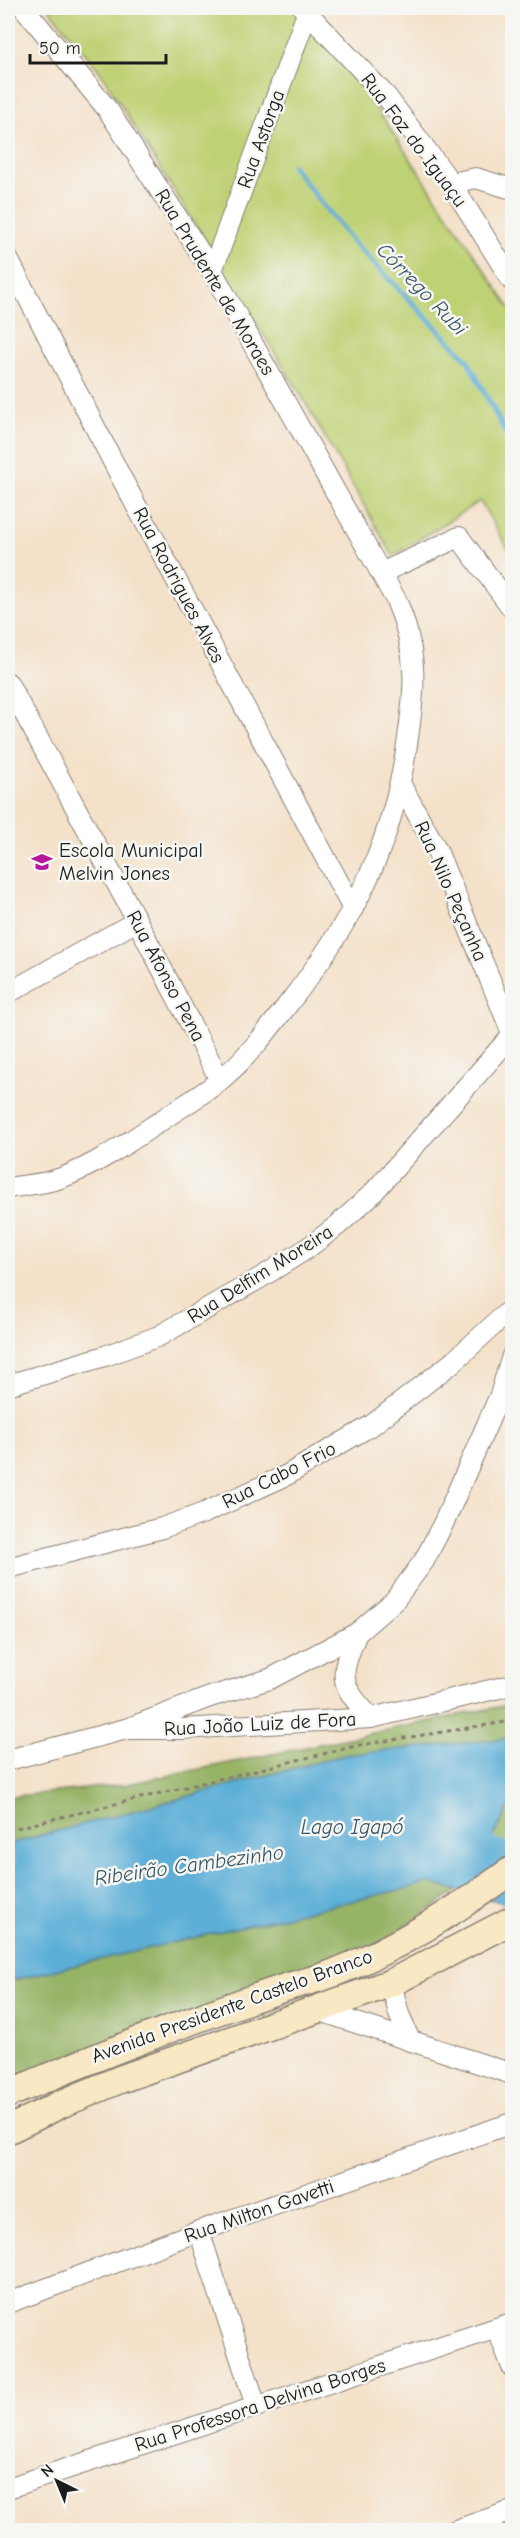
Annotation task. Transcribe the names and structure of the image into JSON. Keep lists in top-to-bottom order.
{
  "streets": {
    "main road": ["Avenida Presidente Castelo Branco"],
    "street": [
      "Rua Astorga",
      "Rua Foz do Iguaçu",
      "Rua Prudente de Moraes",
      "Rua Rodrigues Alves",
      "Rua Nilo Peçanha",
      "Rua Afonso Pena",
      "Rua Delfim Moreira",
      "Rua Cabo Frio",
      "Rua João Luiz de Fora",
      "Rua Milton Gavetti",
      "Rua Professora Delvina Borges"
    ]
  },
  "crossings": [
    ["Rua Astorga", "Rua Foz do Iguaçu"],
    ["Rua Astorga", "Rua Prudente de Moraes"],
    ["Rua Prudente de Moraes", "Rua Rodrigues Alves"],
    ["Rua Prudente de Moraes", "Rua Nilo Peçanha"],
    ["Rua Prudente de Moraes", "Rua Afonso Pena"],
    ["Rua Nilo Peçanha", "Rua Delfim Moreira"]
  ],
  "water": ["Córrego Rubi", "Lago Igapó", "Ribeirão Cambezinho"],
  "places": {
    "school or university": ["Escola Municipal Melvin Jones"]
  },
  "scale_bar": "50 m",
  "north": "top left"
}
